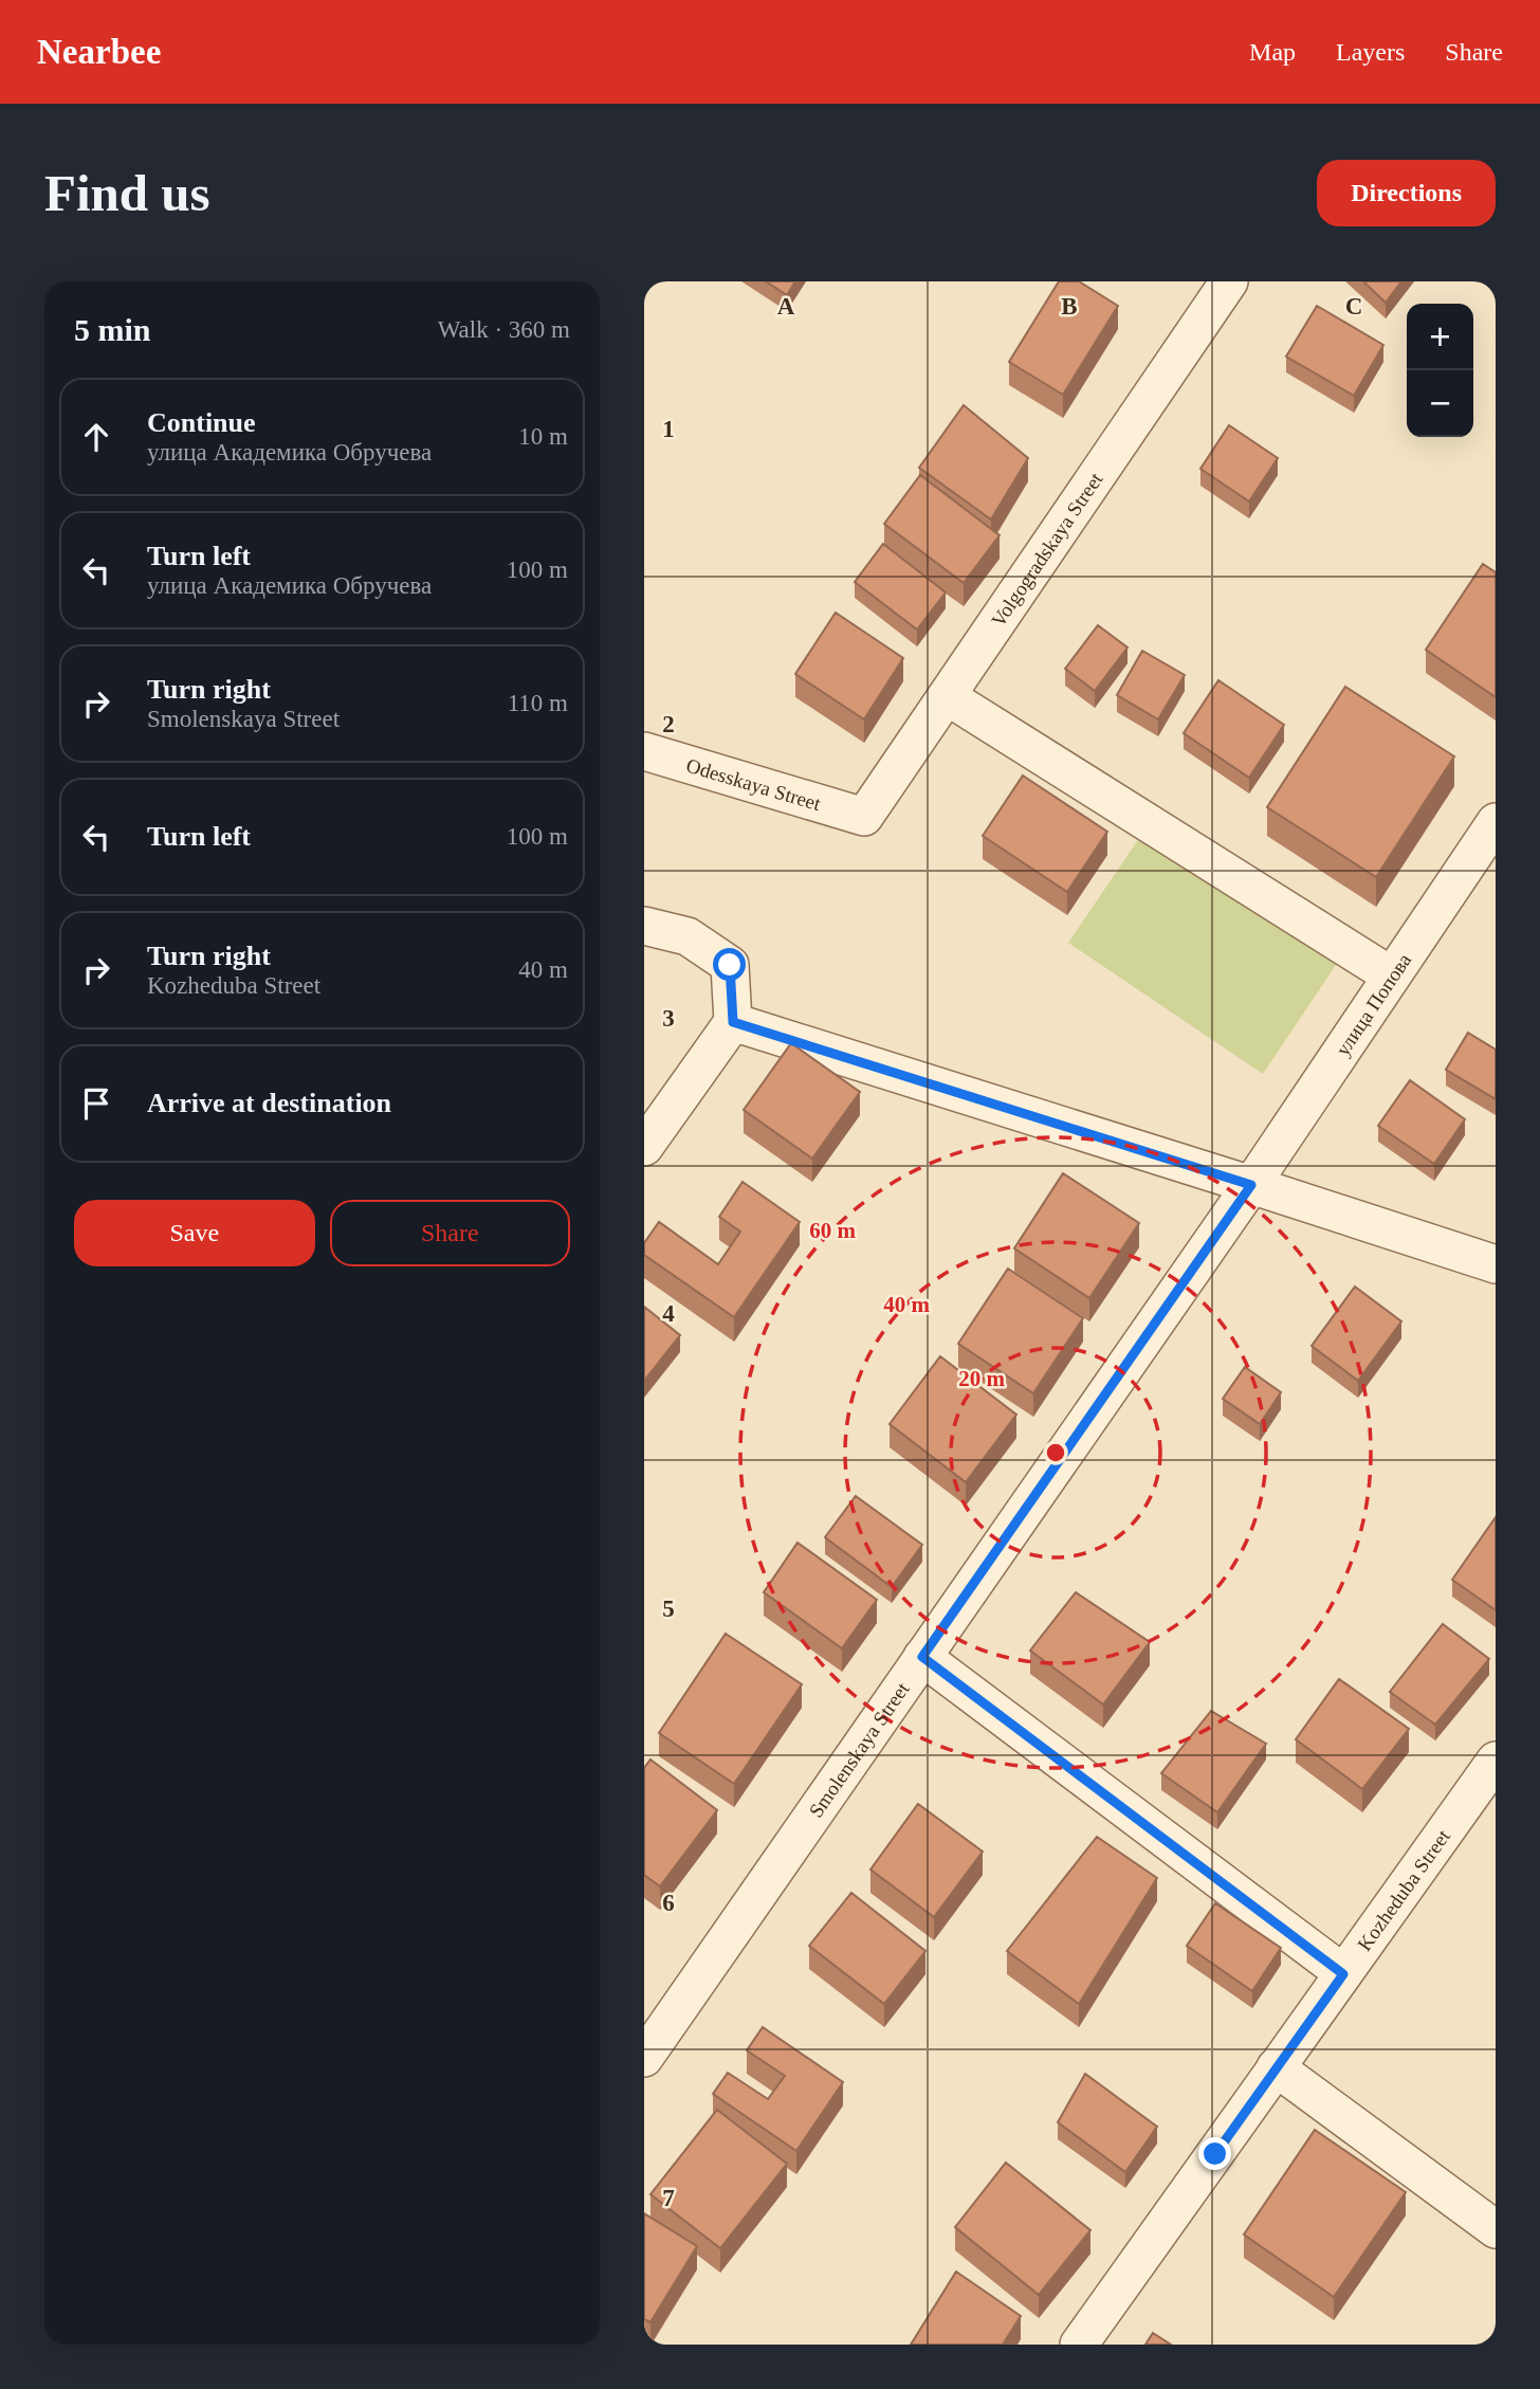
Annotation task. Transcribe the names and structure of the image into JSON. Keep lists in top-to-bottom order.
{
  "streets": {
    "street": [
      "Volgogradskaya Street",
      "Odesskaya Street",
      "улица Попова",
      "Smolenskaya Street",
      "Kozheduba Street"
    ]
  },
  "crossings": [
    ["Volgogradskaya Street", "Odesskaya Street"],
    ["улица Попова", "Smolenskaya Street"]
  ],
  "page": {
    "header": "Nearbee",
    "nav": ["Map", "Layers", "Share"],
    "buttons": [
      "Directions",
      ["Save", "Share"]
    ],
    "title": "Find us",
    "heading": ["5 min", "Walk · 360 m"],
    "map_buttons": ["+", "−"],
    "list": [
      ["Continue", "улица Академика Обручева", "10 m"],
      ["Turn left", "улица Академика Обручева", "100 m"],
      ["Turn right", "Smolenskaya Street", "110 m"],
      ["Turn left", "100 m"],
      ["Turn right", "Kozheduba Street", "40 m"],
      "Arrive at destination"
    ]
  },
  "grid": {
    "columns": ["A", "B", "C"],
    "rows": [
      "1",
      "2",
      "3",
      "4",
      "5",
      "6",
      "7"
    ]
  },
  "rings": ["60 m", "40 m", "20 m"]
}
